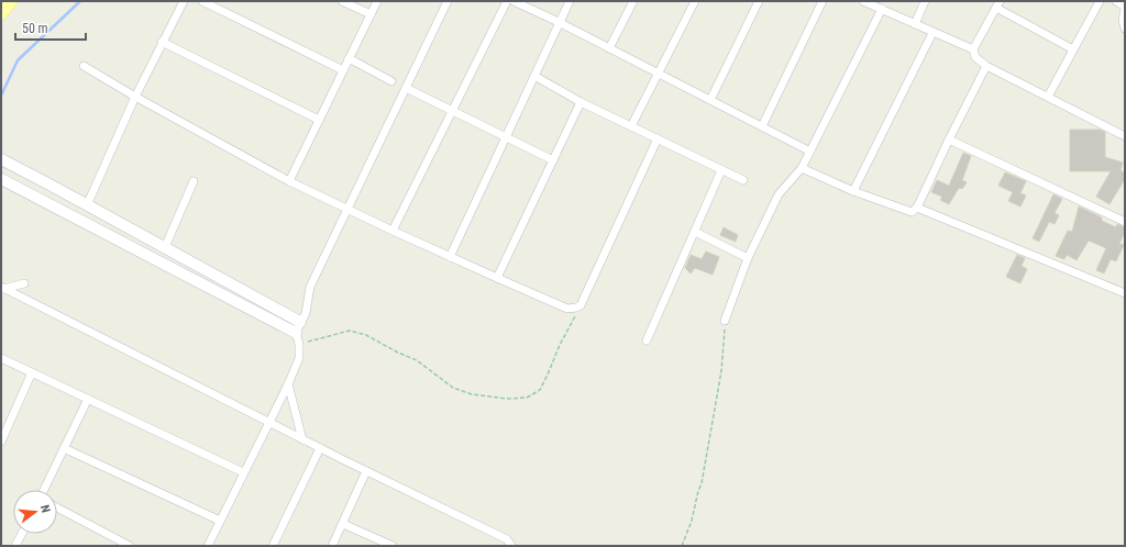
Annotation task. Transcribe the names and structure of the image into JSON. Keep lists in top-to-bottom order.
{
  "scale_bar": "50 m",
  "north": "right"
}
